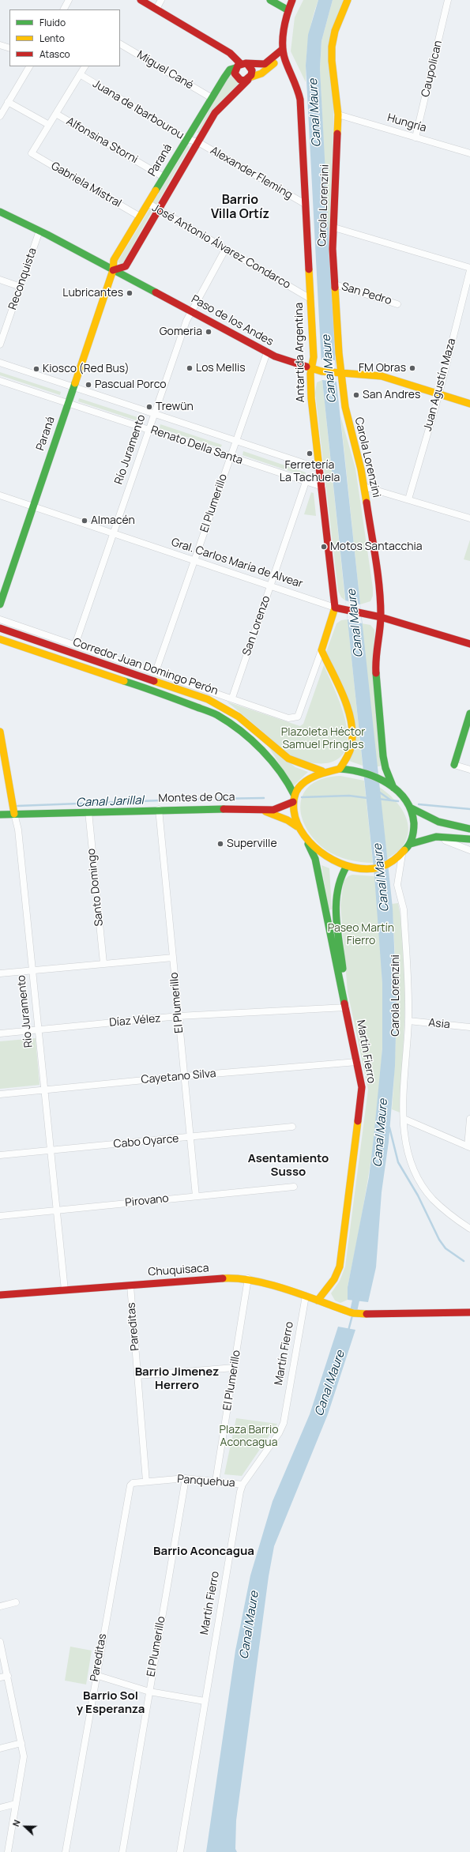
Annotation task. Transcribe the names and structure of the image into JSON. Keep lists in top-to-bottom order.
{
  "streets": {
    "main road": [
      "Paraná",
      "Carola Lorenzini",
      "Paso de los Andes",
      "Antartida Argentina",
      "Río Juramento",
      "Gral. Carlos María de Alvear",
      "Corredor Juan Domingo Perón",
      "Montes de Oca",
      "Martín Fierro",
      "Chuquisaca"
    ],
    "street": [
      "Caupolican",
      "Miguel Cané",
      "Juana de Ibarbourou",
      "Hungría",
      "Alfonsina Storni",
      "Alexander Fleming",
      "Gabriela Mistral",
      "José Antonio Álvarez Condarco",
      "Reconquista",
      "San Pedro",
      "Juan Agustín Maza",
      "Renato Della Santa",
      "El Plumerillo",
      "San Lorenzo",
      "Santo Domingo",
      "Díaz Vélez",
      "Asia",
      "Cayetano Silva",
      "Cabo Oyarce",
      "Pirovano",
      "Pareditas",
      "Panquehua"
    ]
  },
  "crossings": [
    ["Caupolican", "Hungría"],
    ["Miguel Cané", "Paraná"],
    ["Juana de Ibarbourou", "Paraná"],
    ["Juana de Ibarbourou", "Alexander Fleming"],
    ["Hungría", "Carola Lorenzini"],
    ["Alfonsina Storni", "Paraná"],
    ["Alfonsina Storni", "Gabriela Mistral"],
    ["Paraná", "Alexander Fleming"],
    ["Paraná", "Gabriela Mistral"],
    ["Paraná", "José Antonio Álvarez Condarco"],
    ["Paraná", "Paso de los Andes"],
    ["Paraná", "Antartida Argentina"],
    ["Paraná", "Renato Della Santa"],
    ["Paraná", "Gral. Carlos María de Alvear"],
    ["Alexander Fleming", "Antartida Argentina"],
    ["Carola Lorenzini", "San Pedro"],
    ["Carola Lorenzini", "Paso de los Andes"],
    ["Carola Lorenzini", "Gral. Carlos María de Alvear"],
    ["Carola Lorenzini", "Corredor Juan Domingo Perón"],
    ["Carola Lorenzini", "Montes de Oca"],
    ["Carola Lorenzini", "Asia"],
    ["Carola Lorenzini", "Martín Fierro"],
    ["José Antonio Álvarez Condarco", "Antartida Argentina"],
    ["José Antonio Álvarez Condarco", "Río Juramento"],
    ["Reconquista", "Paso de los Andes"],
    ["Paso de los Andes", "Antartida Argentina"],
    ["Paso de los Andes", "Juan Agustín Maza"],
    ["Paso de los Andes", "Río Juramento"],
    ["Paso de los Andes", "El Plumerillo"],
    ["Antartida Argentina", "Renato Della Santa"],
    ["Antartida Argentina", "Gral. Carlos María de Alvear"],
    ["Antartida Argentina", "San Lorenzo"],
    ["Renato Della Santa", "Río Juramento"],
    ["Renato Della Santa", "El Plumerillo"],
    ["Renato Della Santa", "San Lorenzo"],
    ["Río Juramento", "Gral. Carlos María de Alvear"],
    ["Río Juramento", "Montes de Oca"],
    ["Río Juramento", "Díaz Vélez"],
    ["Río Juramento", "Cayetano Silva"],
    ["Río Juramento", "Cabo Oyarce"],
    ["Río Juramento", "Pirovano"],
    ["Río Juramento", "Chuquisaca"],
    ["El Plumerillo", "Gral. Carlos María de Alvear"],
    ["El Plumerillo", "Montes de Oca"],
    ["El Plumerillo", "Díaz Vélez"],
    ["El Plumerillo", "Cayetano Silva"],
    ["El Plumerillo", "Cabo Oyarce"],
    ["El Plumerillo", "Pirovano"],
    ["El Plumerillo", "Chuquisaca"],
    ["El Plumerillo", "Panquehua"],
    ["Gral. Carlos María de Alvear", "San Lorenzo"],
    ["Corredor Juan Domingo Perón", "Montes de Oca"],
    ["Corredor Juan Domingo Perón", "Martín Fierro"],
    ["Montes de Oca", "Santo Domingo"],
    ["Montes de Oca", "Martín Fierro"],
    ["Díaz Vélez", "Martín Fierro"],
    ["Martín Fierro", "Cayetano Silva"],
    ["Martín Fierro", "Chuquisaca"],
    ["Martín Fierro", "Panquehua"],
    ["Chuquisaca", "Pareditas"],
    ["Pareditas", "Panquehua"]
  ],
  "districts": [
    "Barrio Villa Ortíz",
    "Asentamiento Susso",
    "Barrio Jimenez Herrero",
    "Barrio Aconcagua",
    "Barrio Sol y Esperanza"
  ],
  "water": ["Canal Maure", "Canal Jarillal"],
  "parks": ["Plazoleta Héctor Samuel Pringles", "Paseo Martín Fierro", "Plaza Barrio Aconcagua"],
  "places": [
    "Lubricantes",
    "Gomeria",
    "Los Mellis",
    "FM Obras",
    "Kiosco (Red Bus)",
    "Pascual Porco",
    "San Andres",
    "Trewün",
    "Ferretería La Tachuela",
    "Almacén",
    "Motos Santacchia",
    "Superville"
  ],
  "legend": ["Fluido", "Lento", "Atasco"],
  "north": "left"
}
